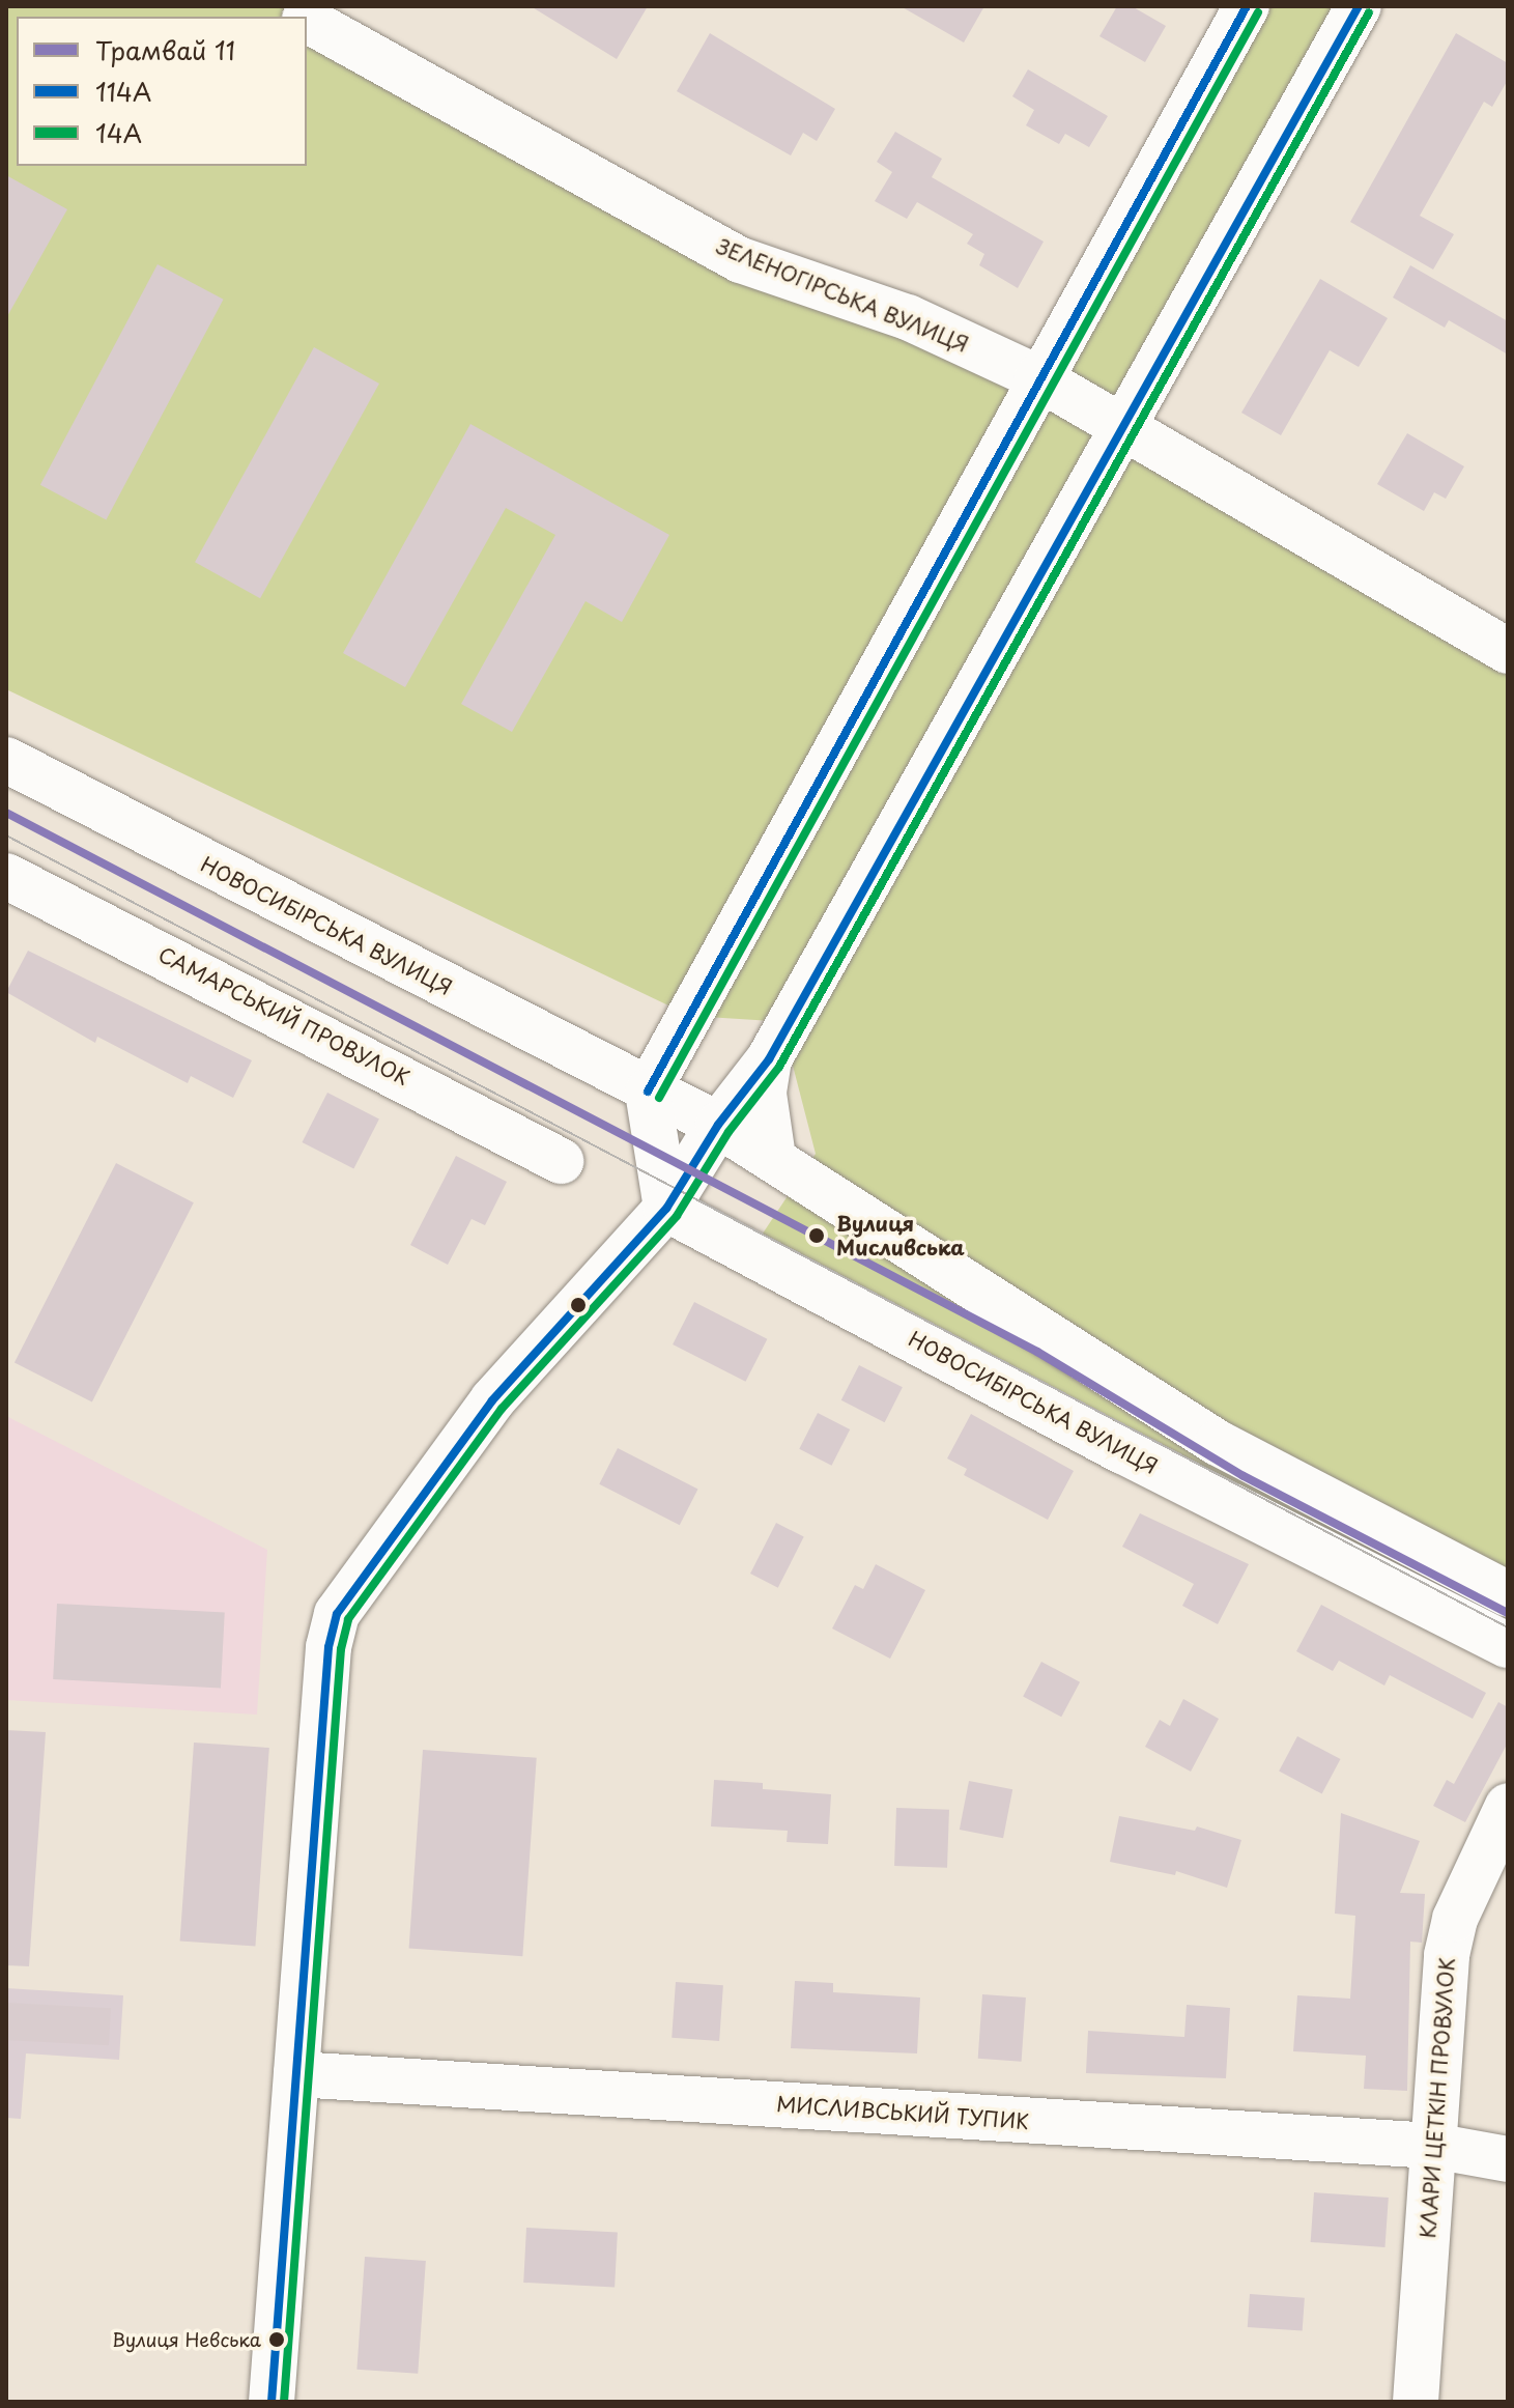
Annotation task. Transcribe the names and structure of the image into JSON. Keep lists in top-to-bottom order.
{
  "streets": {
    "street": [
      "ЗЕЛЕНОГІРСЬКА ВУЛИЦЯ",
      "НОВОСИБІРСЬКА ВУЛИЦЯ",
      "САМАРСЬКИЙ ПРОВУЛОК",
      "КЛАРИ ЦЕТКІН ПРОВУЛОК",
      "МИСЛИВСЬКИЙ ТУПИК"
    ]
  },
  "crossings": [
    ["КЛАРИ ЦЕТКІН ПРОВУЛОК", "МИСЛИВСЬКИЙ ТУПИК"]
  ],
  "places": ["Вулиця Мисливська", "Вулиця Невська"],
  "lines": ["transit line 114А", "transit line 14А", "tram line 11"],
  "legend": ["Трамвай 11", "114А", "14А"]
}
